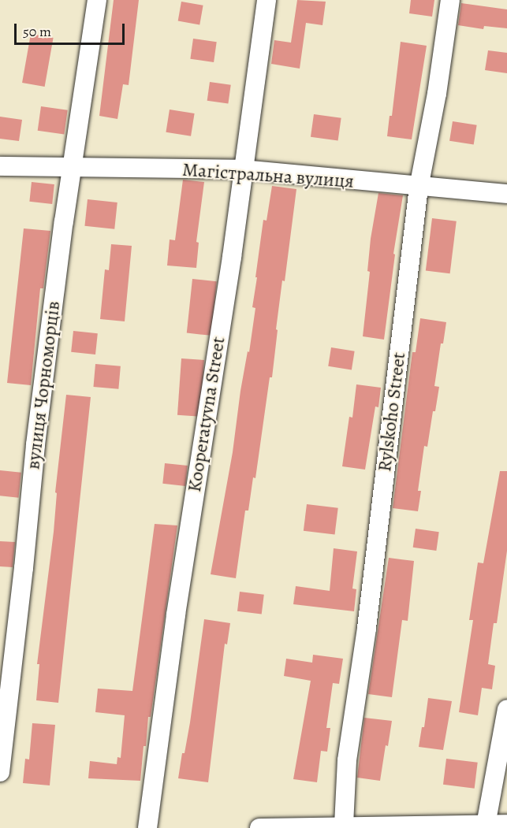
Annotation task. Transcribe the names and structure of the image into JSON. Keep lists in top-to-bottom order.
{
  "streets": {
    "street": [
      "Магістральна вулиця",
      "вулиця Чорноморців",
      "Rylskoho Street",
      "Kooperatyvna Street"
    ]
  },
  "crossings": [
    ["Магістральна вулиця", "вулиця Чорноморців"],
    ["Магістральна вулиця", "Rylskoho Street"],
    ["Магістральна вулиця", "Kooperatyvna Street"]
  ],
  "scale_bar": "50 m"
}
